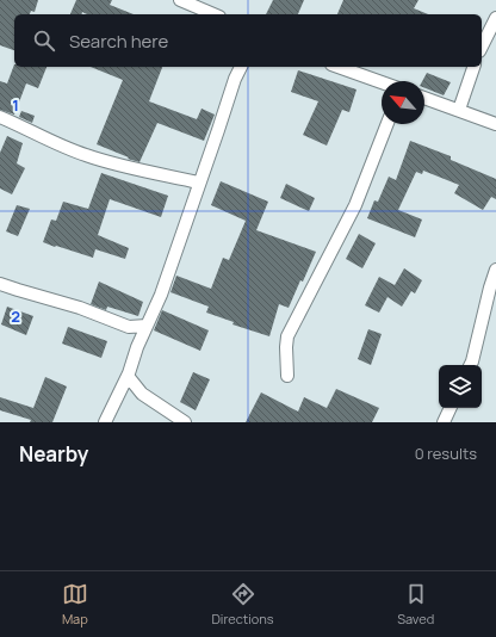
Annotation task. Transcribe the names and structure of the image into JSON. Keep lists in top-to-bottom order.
{
  "north": "top left",
  "page": {
    "search": "Search here",
    "heading": ["Nearby", "0 results"],
    "nav": ["Map", "Directions", "Saved"]
  },
  "grid": {
    "rows": ["1", "2"]
  }
}
